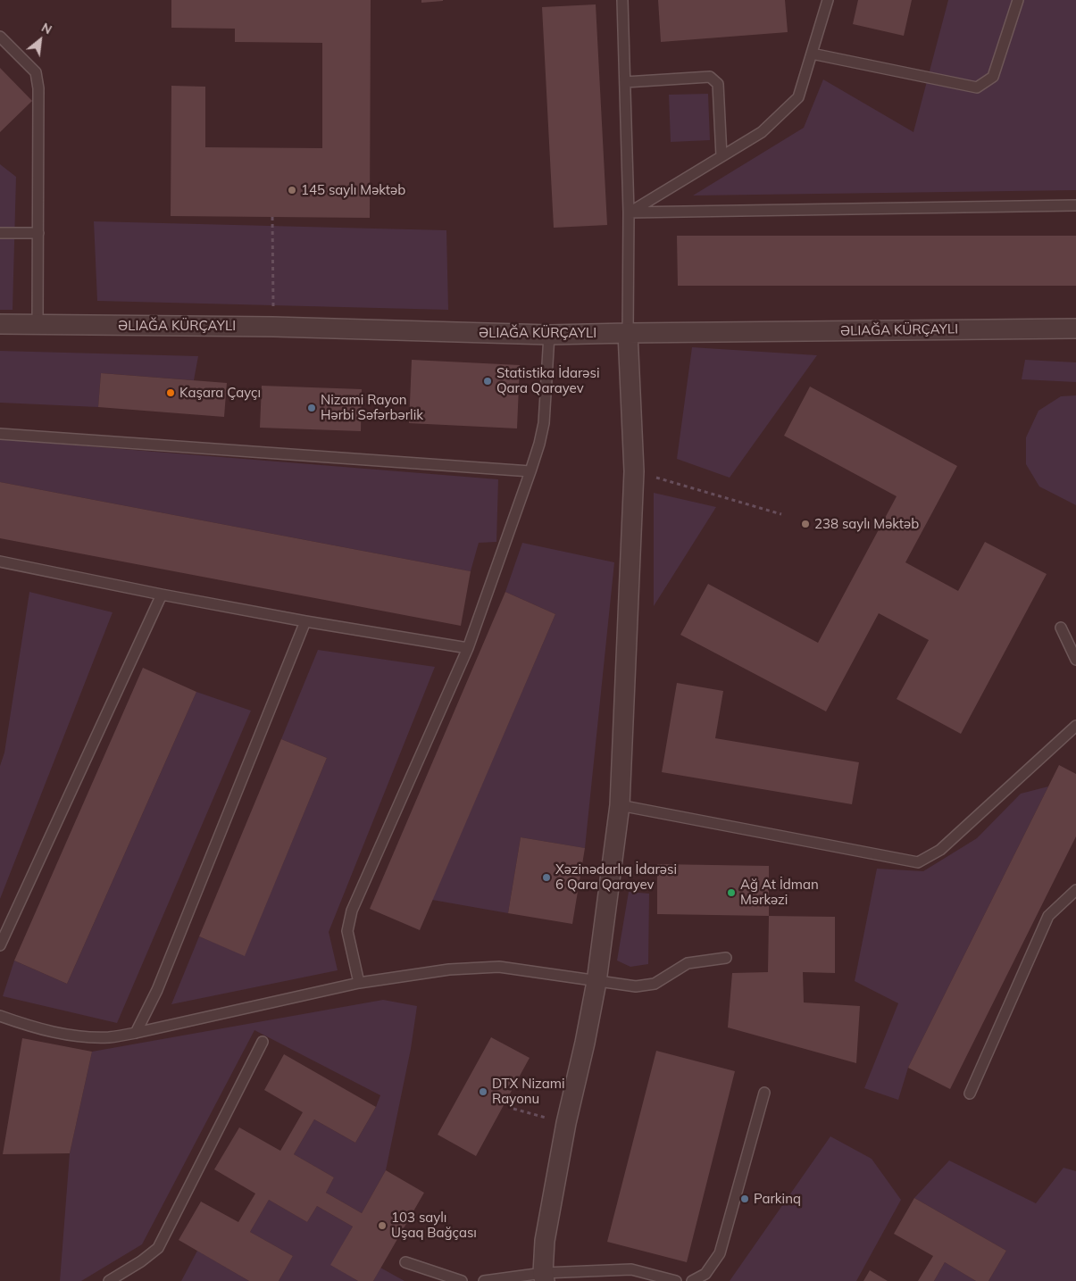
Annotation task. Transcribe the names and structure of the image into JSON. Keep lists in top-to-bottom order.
{
  "places": [
    "145 saylı Məktəb",
    "Statistika İdarəsi Qara Qarayev",
    "Kaşara Çayçı",
    "Nizami Rayon Hərbi Səfərbərlik",
    "238 saylı Məktəb",
    "Xəzinədarlıq İdarəsi 6 Qara Qarayev",
    "Ağ At İdman Mərkəzi",
    "DTX Nizami Rayonu",
    "Parkinq",
    "103 saylı Uşaq Bağçası"
  ],
  "north": "top right"
}
